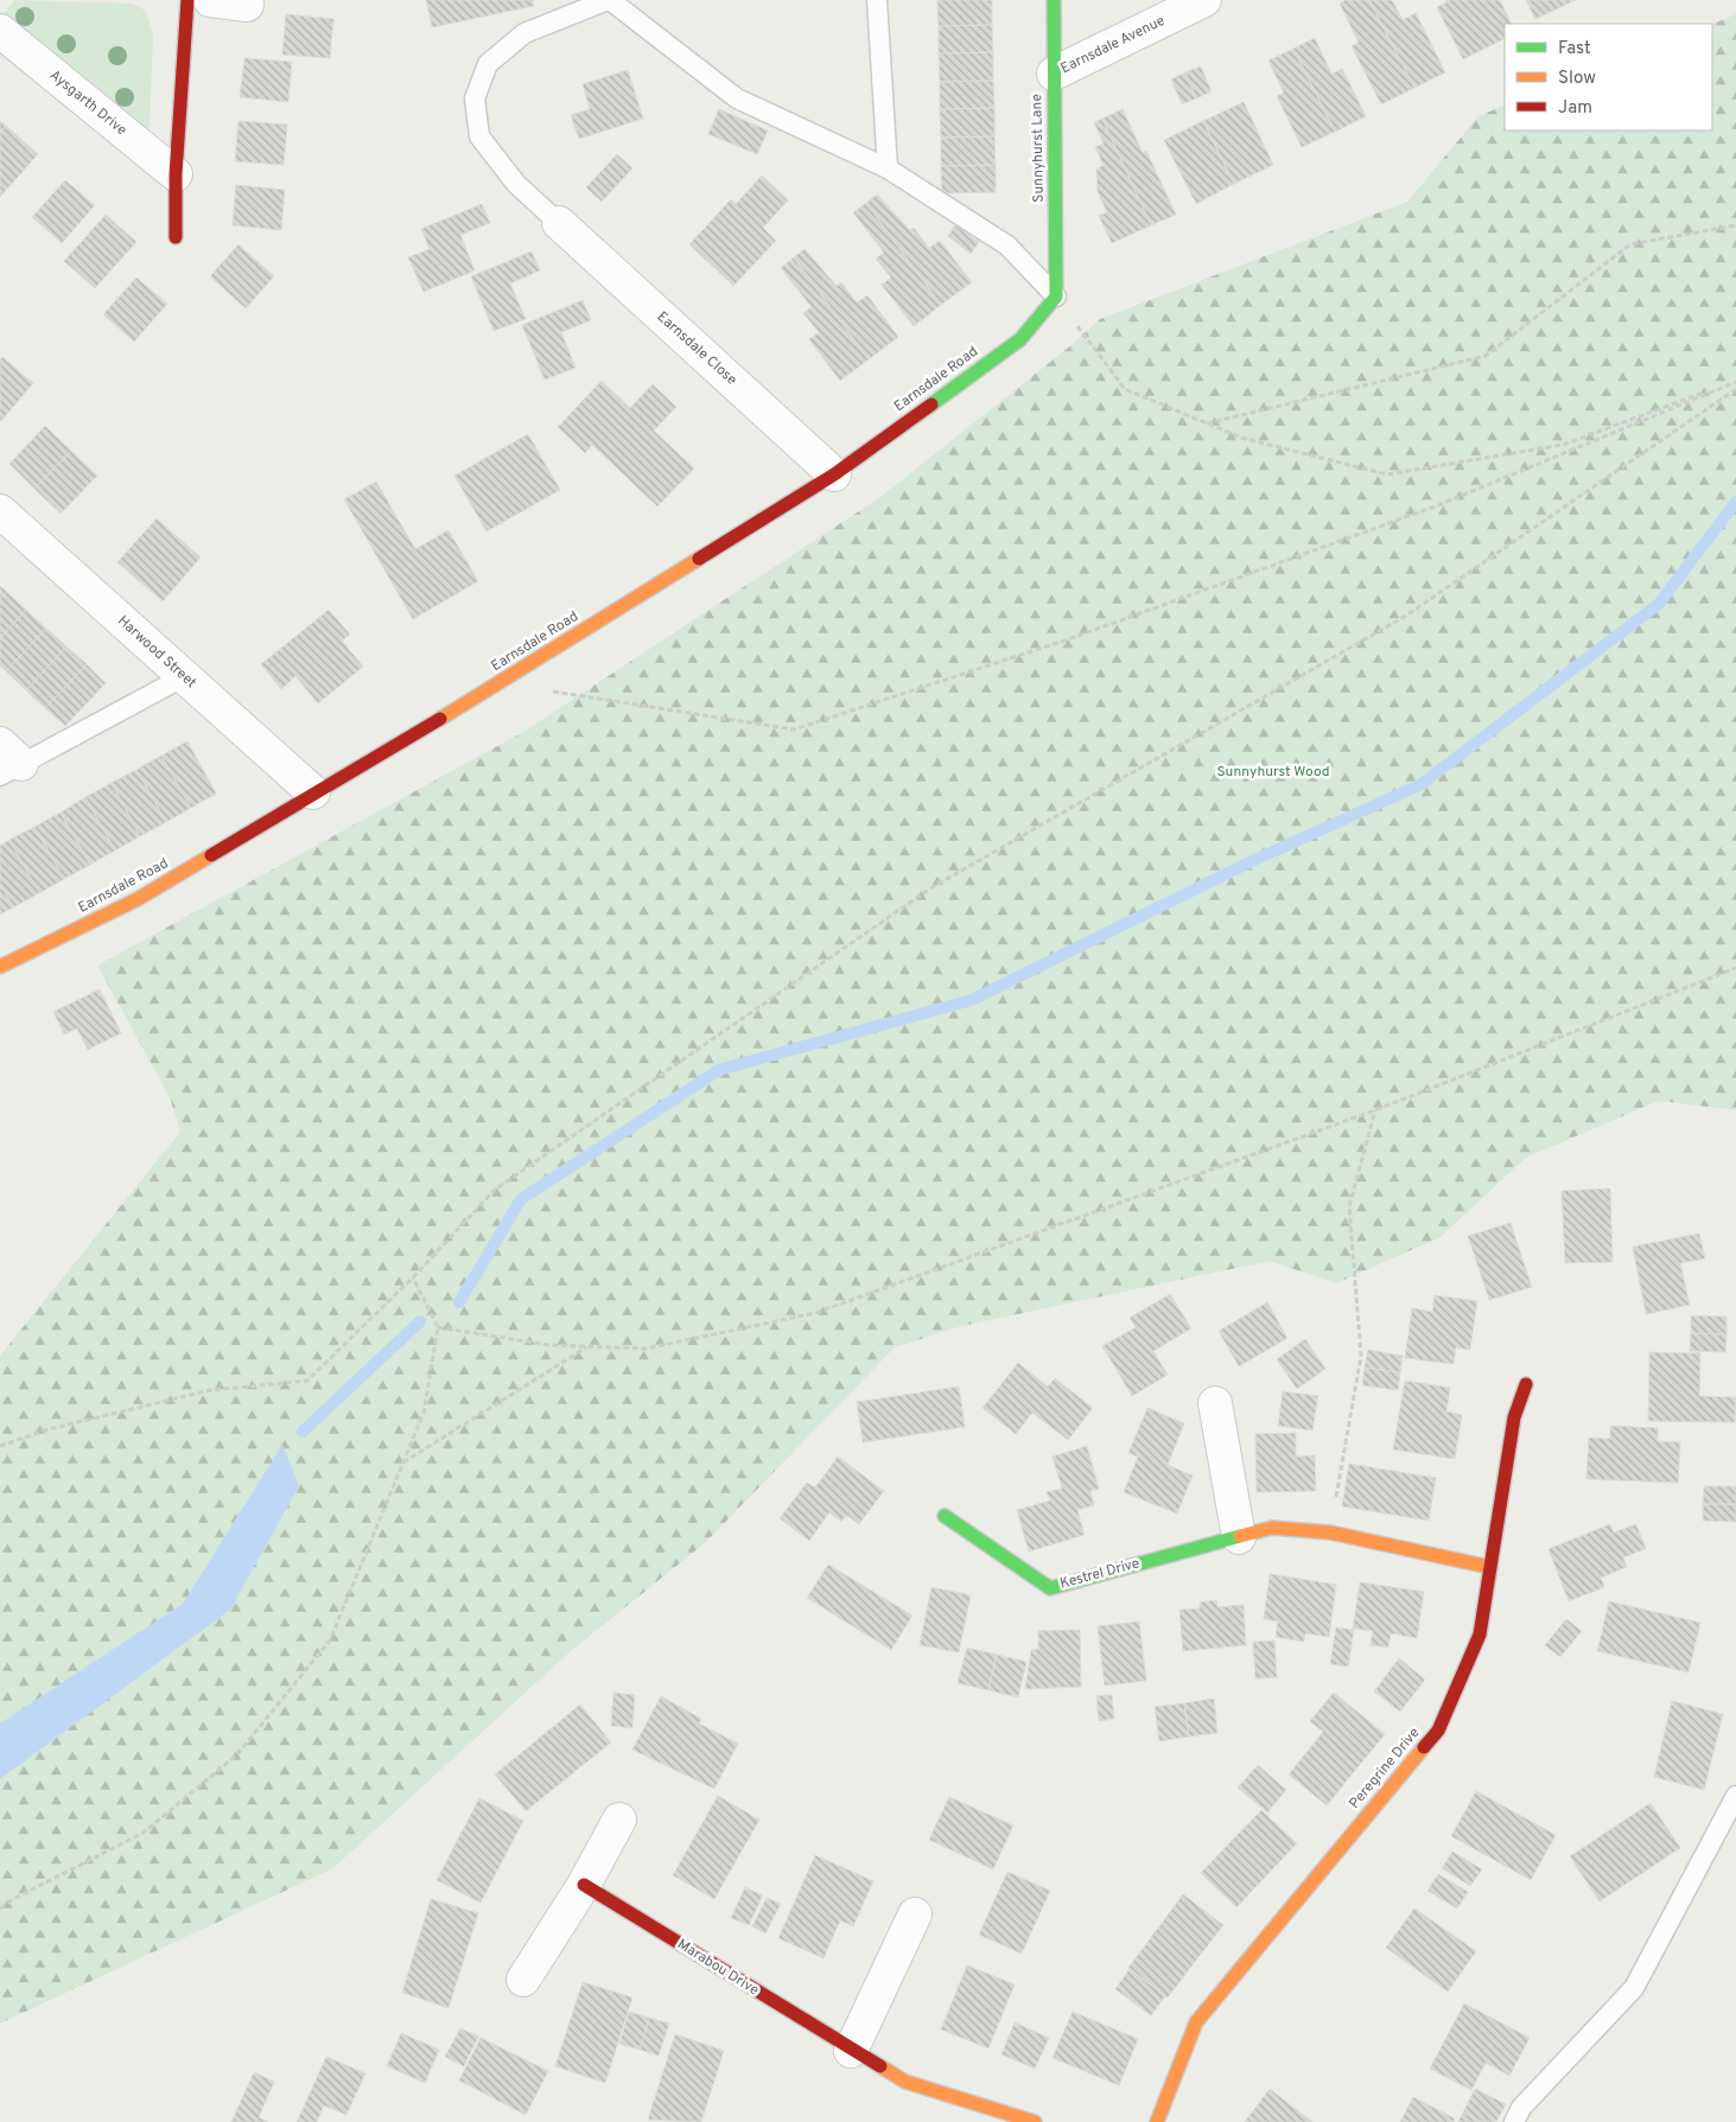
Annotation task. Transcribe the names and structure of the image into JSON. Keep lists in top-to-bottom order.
{
  "streets": {
    "street": [
      "Earnsdale Avenue",
      "Aysgarth Drive",
      "Sunnyhurst Lane",
      "Earnsdale Close",
      "Earnsdale Road",
      "Harwood Street",
      "Kestrel Drive",
      "Peregrine Drive",
      "Marabou Drive"
    ]
  },
  "crossings": [
    ["Earnsdale Avenue", "Sunnyhurst Lane"],
    ["Sunnyhurst Lane", "Earnsdale Road"],
    ["Earnsdale Close", "Earnsdale Road"],
    ["Earnsdale Road", "Harwood Street"],
    ["Kestrel Drive", "Peregrine Drive"]
  ],
  "parks": ["Sunnyhurst Wood"],
  "legend": ["Fast", "Slow", "Jam"]
}
